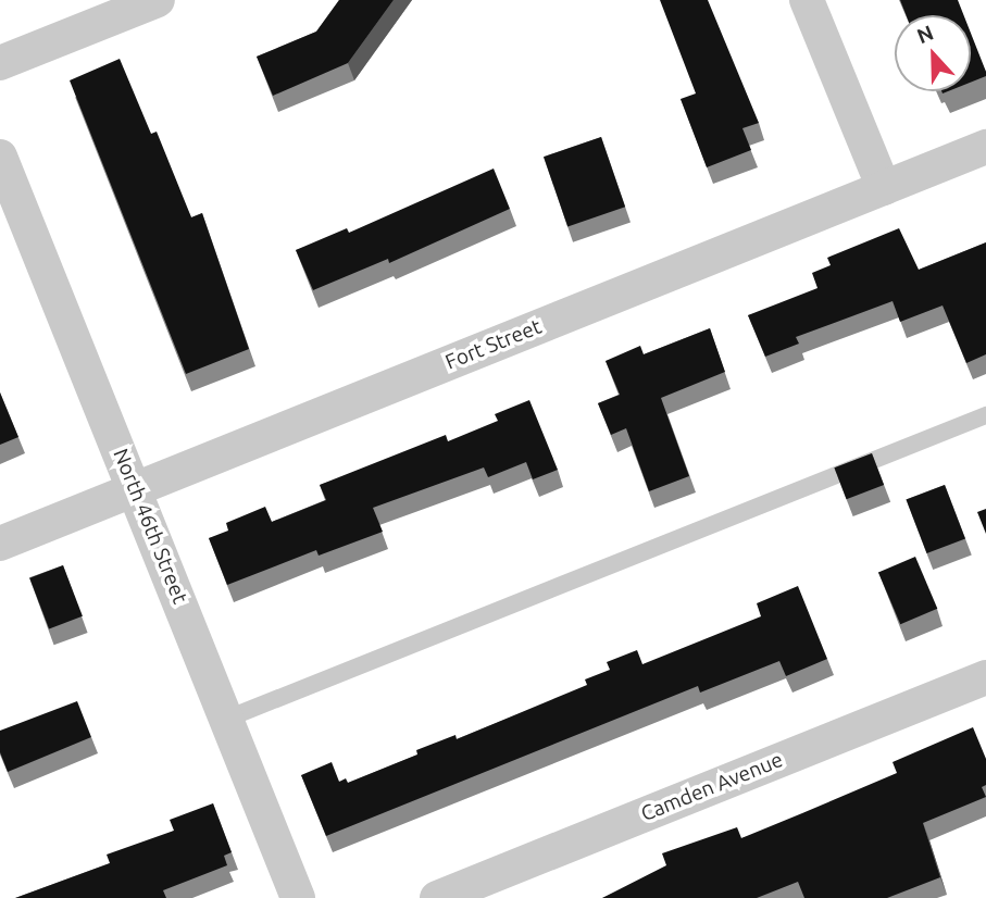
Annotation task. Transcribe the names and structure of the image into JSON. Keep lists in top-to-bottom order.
{
  "streets": {
    "street": ["Fort Street", "North 46th Street", "Camden Avenue"]
  },
  "crossings": [
    ["Fort Street", "North 46th Street"]
  ],
  "north": "top"
}
